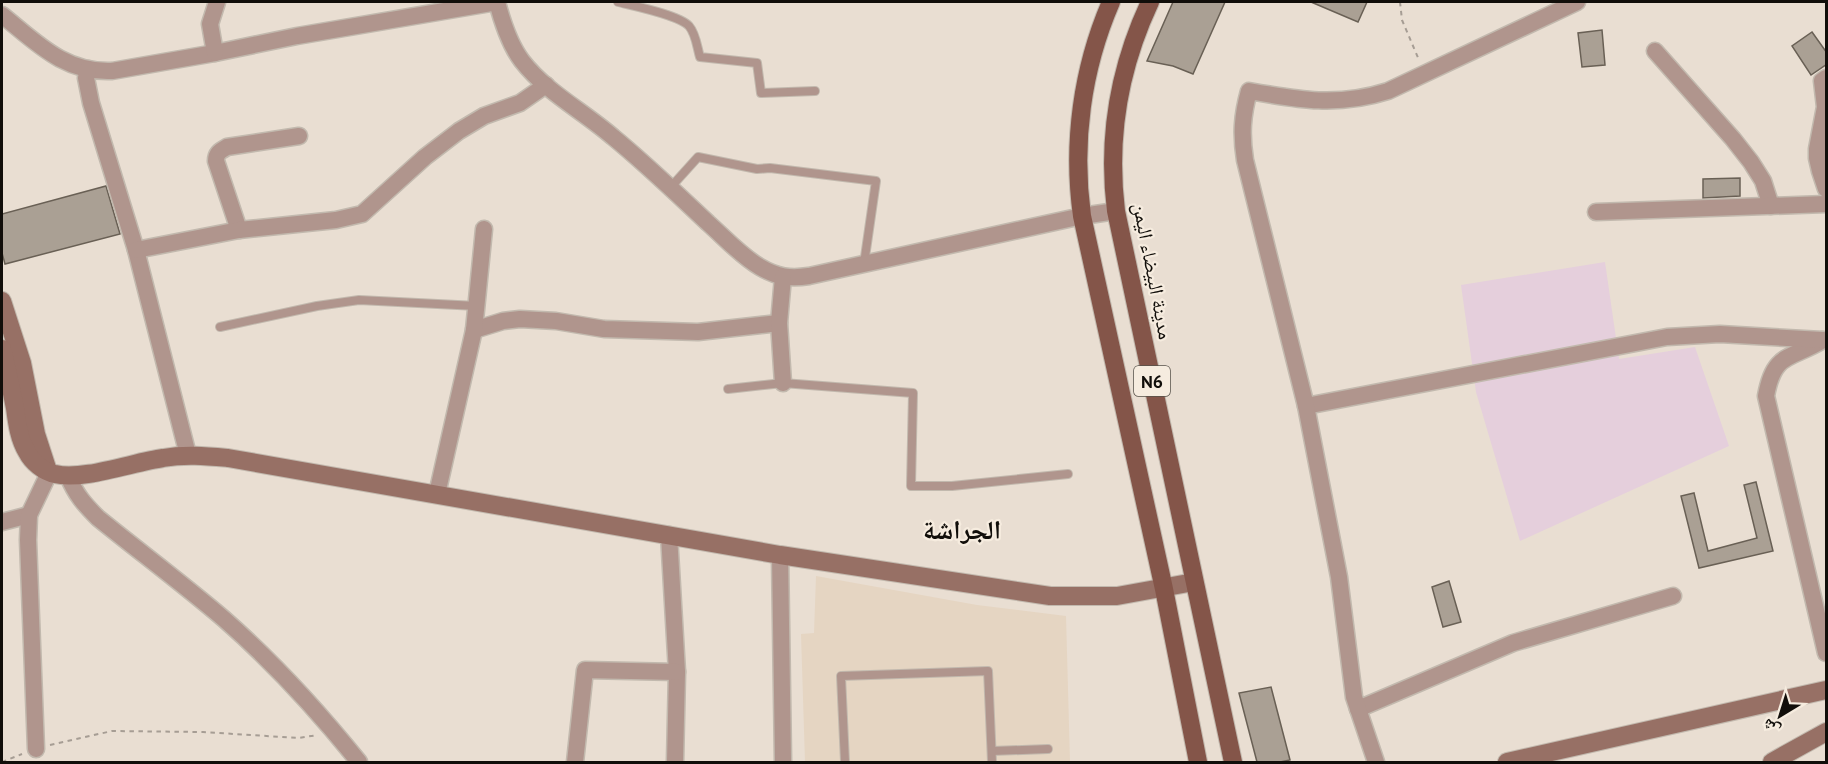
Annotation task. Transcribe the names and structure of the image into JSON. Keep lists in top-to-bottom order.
{
  "streets": {
    "main road": ["مدينة البيضاء اليمن", "N6"]
  },
  "districts": ["الجراشة"],
  "north": "bottom left"
}
